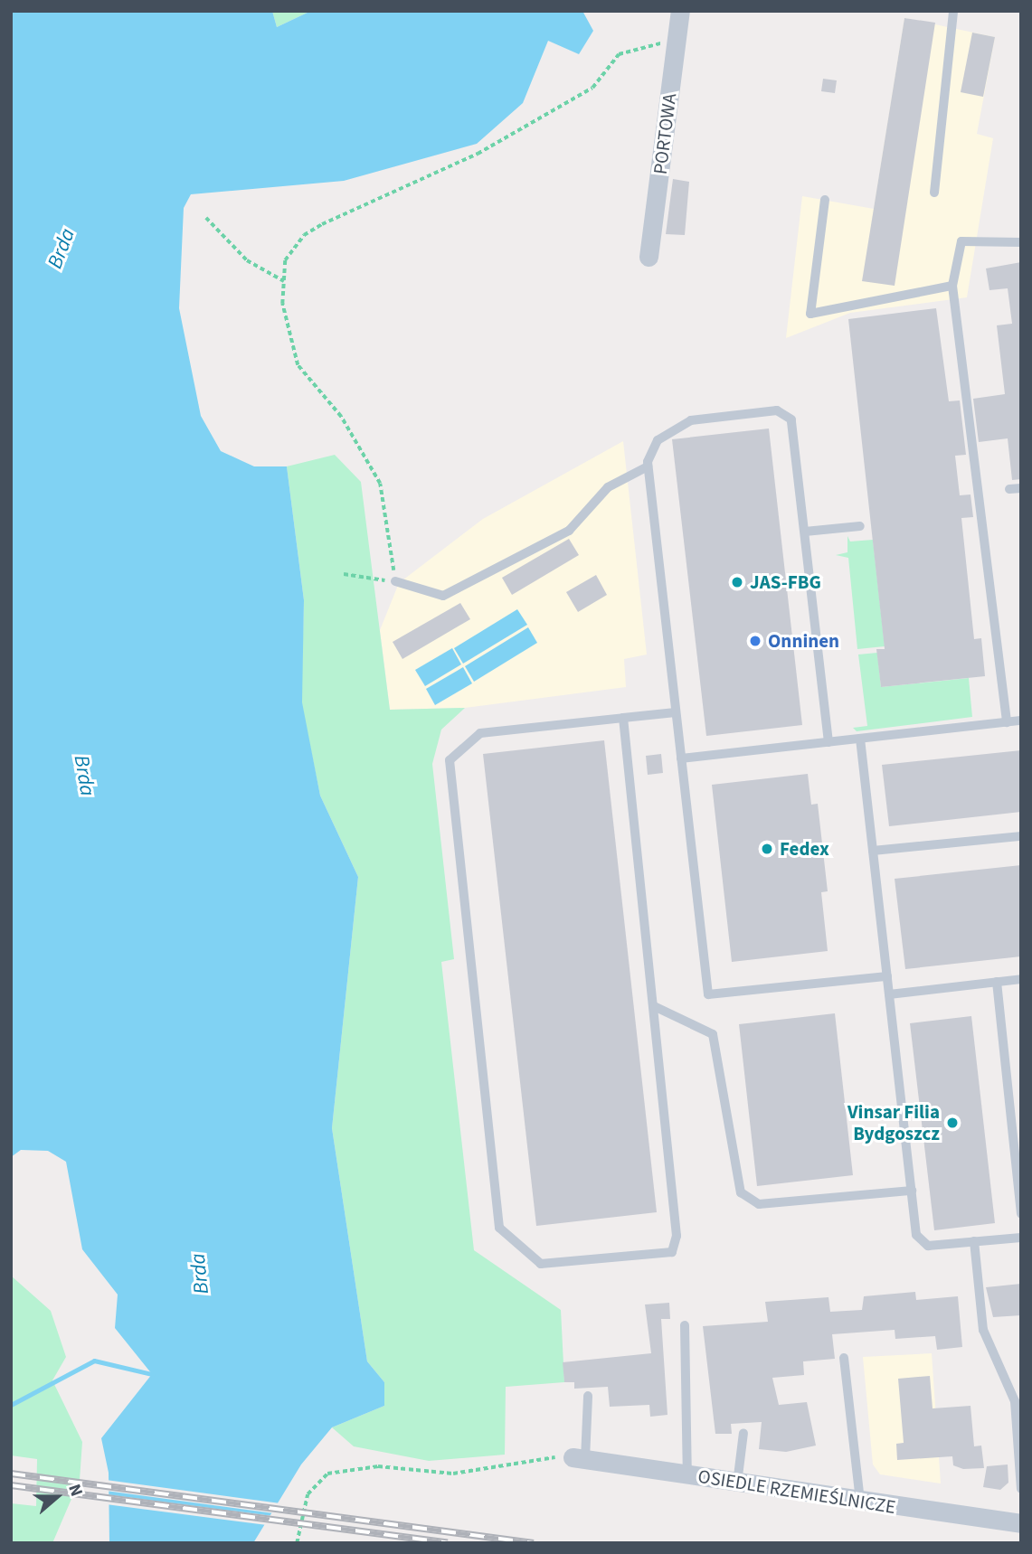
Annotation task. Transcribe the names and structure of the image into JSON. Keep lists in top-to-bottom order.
{
  "streets": {
    "street": ["PORTOWA", "OSIEDLE RZEMIEŚLNICZE"]
  },
  "water": ["Brda"],
  "places": [
    "JAS-FBG",
    "Onninen",
    "Fedex",
    "Vinsar Filia Bydgoszcz"
  ],
  "north": "right"
}
